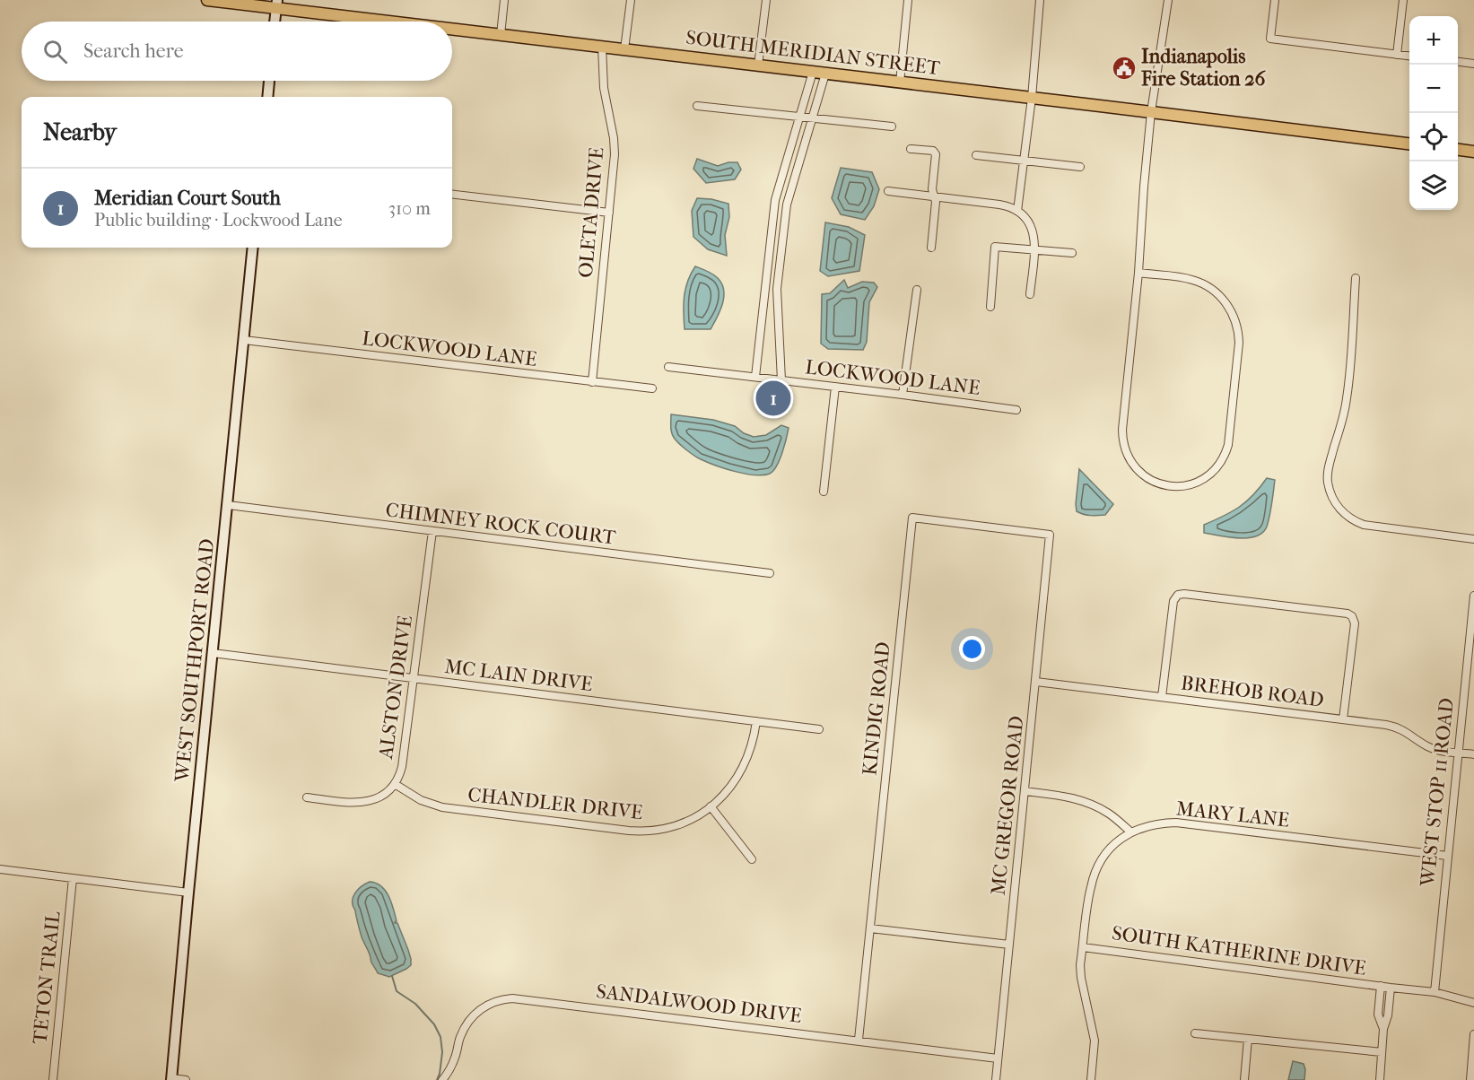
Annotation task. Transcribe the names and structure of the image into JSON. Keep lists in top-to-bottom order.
{
  "streets": {
    "main road": ["SOUTH MERIDIAN STREET", "WEST SOUTHPORT ROAD"],
    "street": [
      "OLETA DRIVE",
      "LOCKWOOD LANE",
      "CHIMNEY ROCK COURT",
      "MC LAIN DRIVE",
      "ALSTON DRIVE",
      "BREHOB ROAD",
      "KINDIG ROAD",
      "WEST STOP 11 ROAD",
      "CHANDLER DRIVE",
      "MC GREGOR ROAD",
      "MARY LANE",
      "SOUTH KATHERINE DRIVE",
      "TETON TRAIL",
      "SANDALWOOD DRIVE"
    ]
  },
  "crossings": [
    ["SOUTH MERIDIAN STREET", "OLETA DRIVE"],
    ["OLETA DRIVE", "LOCKWOOD LANE"],
    ["LOCKWOOD LANE", "WEST SOUTHPORT ROAD"],
    ["CHIMNEY ROCK COURT", "WEST SOUTHPORT ROAD"],
    ["CHIMNEY ROCK COURT", "ALSTON DRIVE"],
    ["WEST SOUTHPORT ROAD", "MC LAIN DRIVE"],
    ["MC LAIN DRIVE", "ALSTON DRIVE"],
    ["MC LAIN DRIVE", "CHANDLER DRIVE"],
    ["ALSTON DRIVE", "CHANDLER DRIVE"],
    ["BREHOB ROAD", "WEST STOP 11 ROAD"],
    ["BREHOB ROAD", "MC GREGOR ROAD"],
    ["KINDIG ROAD", "MC GREGOR ROAD"],
    ["KINDIG ROAD", "SANDALWOOD DRIVE"],
    ["WEST STOP 11 ROAD", "MARY LANE"],
    ["WEST STOP 11 ROAD", "SOUTH KATHERINE DRIVE"],
    ["MC GREGOR ROAD", "SANDALWOOD DRIVE"],
    ["MARY LANE", "SOUTH KATHERINE DRIVE"]
  ],
  "places": {
    "public building": ["Indianapolis Fire Station 26"]
  },
  "page": {
    "map_buttons": ["+", "−"],
    "search": "Search here",
    "heading": "Nearby",
    "list": [
      {
        "mark": "1",
        "name": "Meridian Court South",
        "note": "Public building · Lockwood Lane",
        "value": "310 m"
      }
    ],
    "pins": "1"
  }
}
